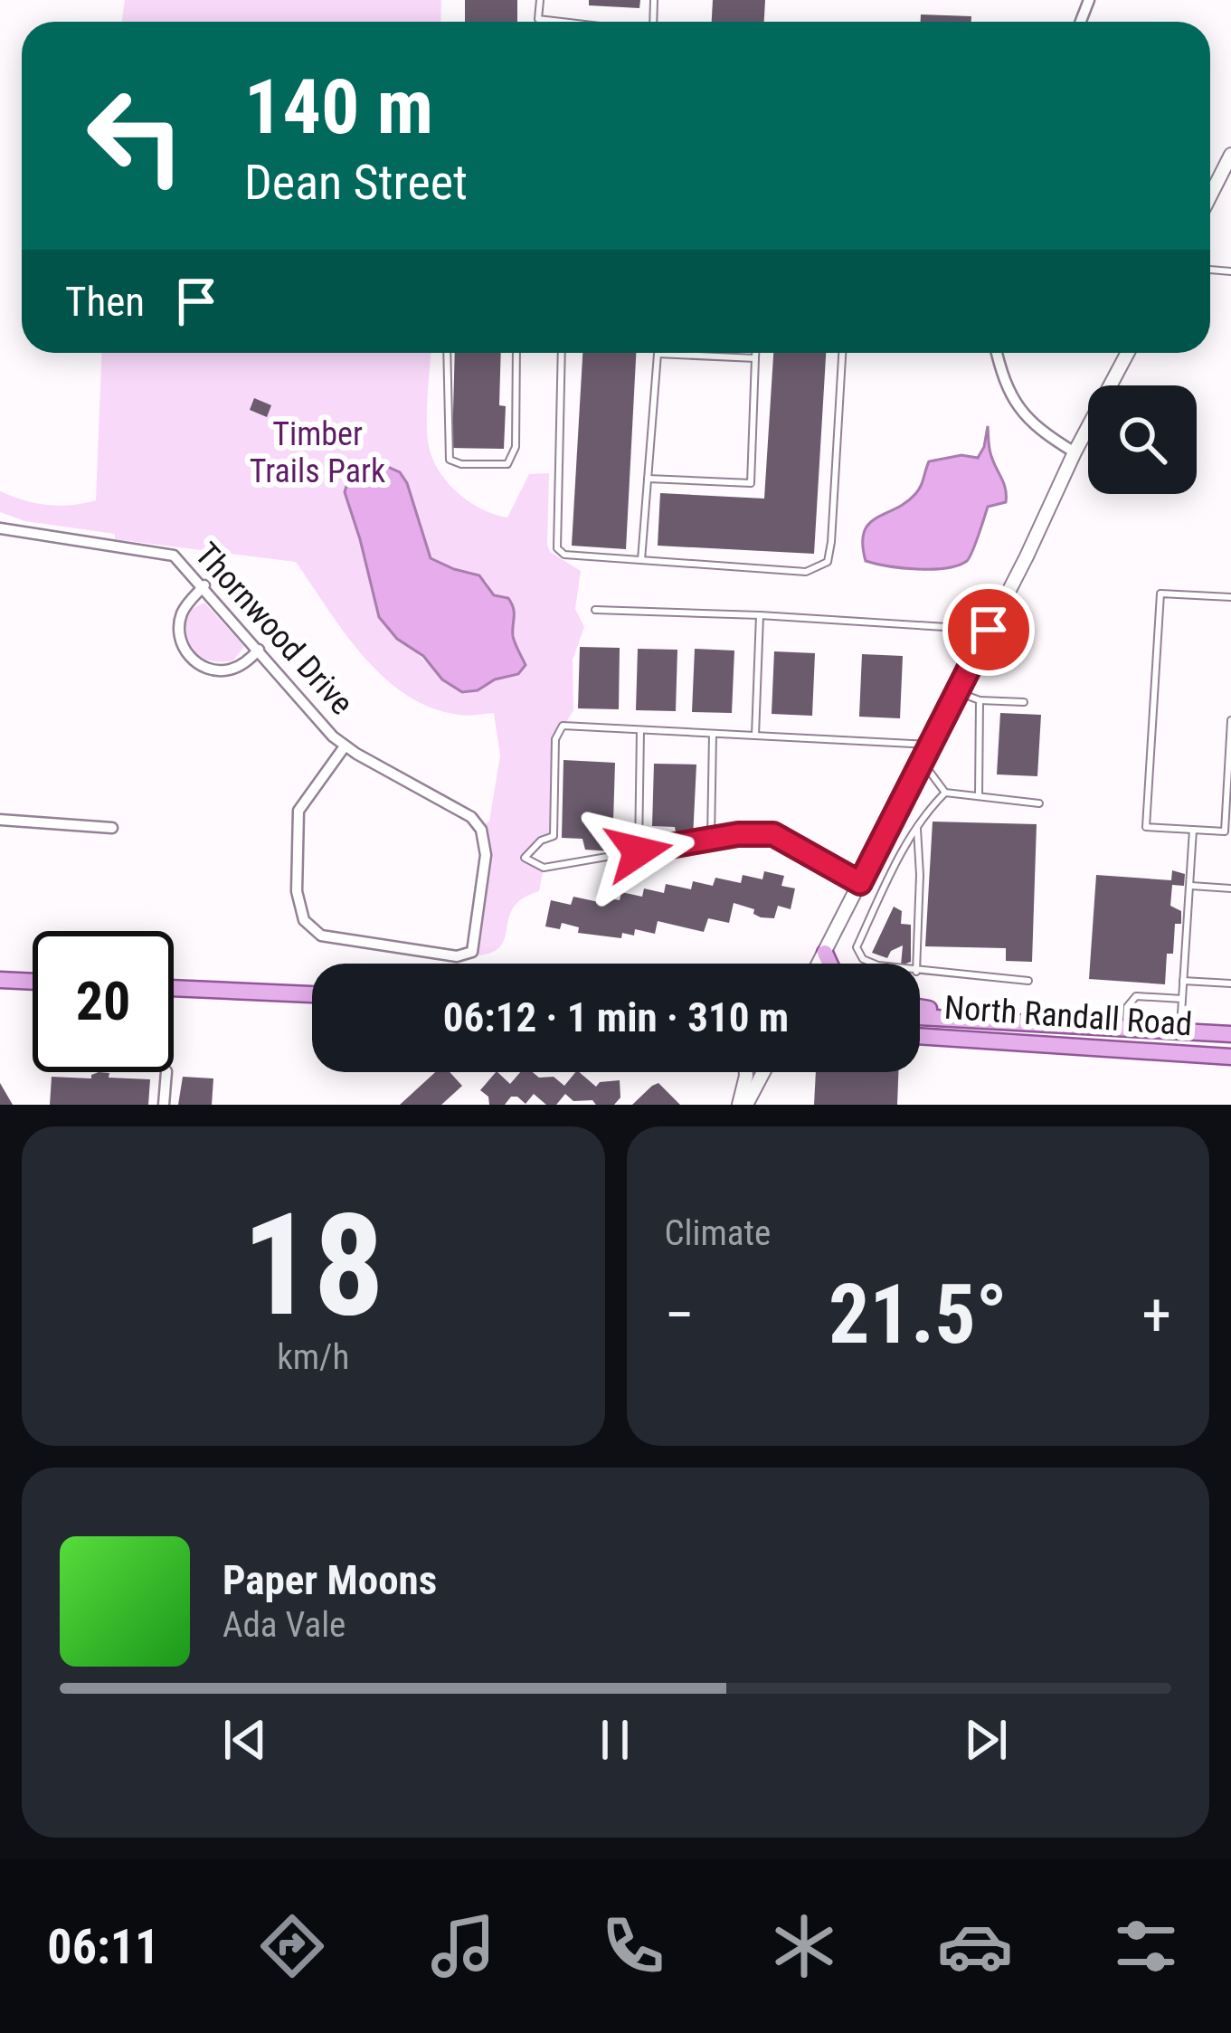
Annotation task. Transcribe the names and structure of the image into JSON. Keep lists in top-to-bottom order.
{
  "streets": {
    "main road": ["North Randall Road"],
    "street": ["Thornwood Drive"]
  },
  "parks": ["Timber Trails Park"],
  "page": {
    "turn": ["140 m", "Dean Street"],
    "then": "Then",
    "limit": "20",
    "trip": "06:12 · 1 min · 310 m",
    "tile": [
      ["18", "km/h"],
      "Climate"
    ],
    "heat": ["−", "21.5°", "+"],
    "song": ["Paper Moons", "Ada Vale"],
    "tabs": "06:11"
  }
}
